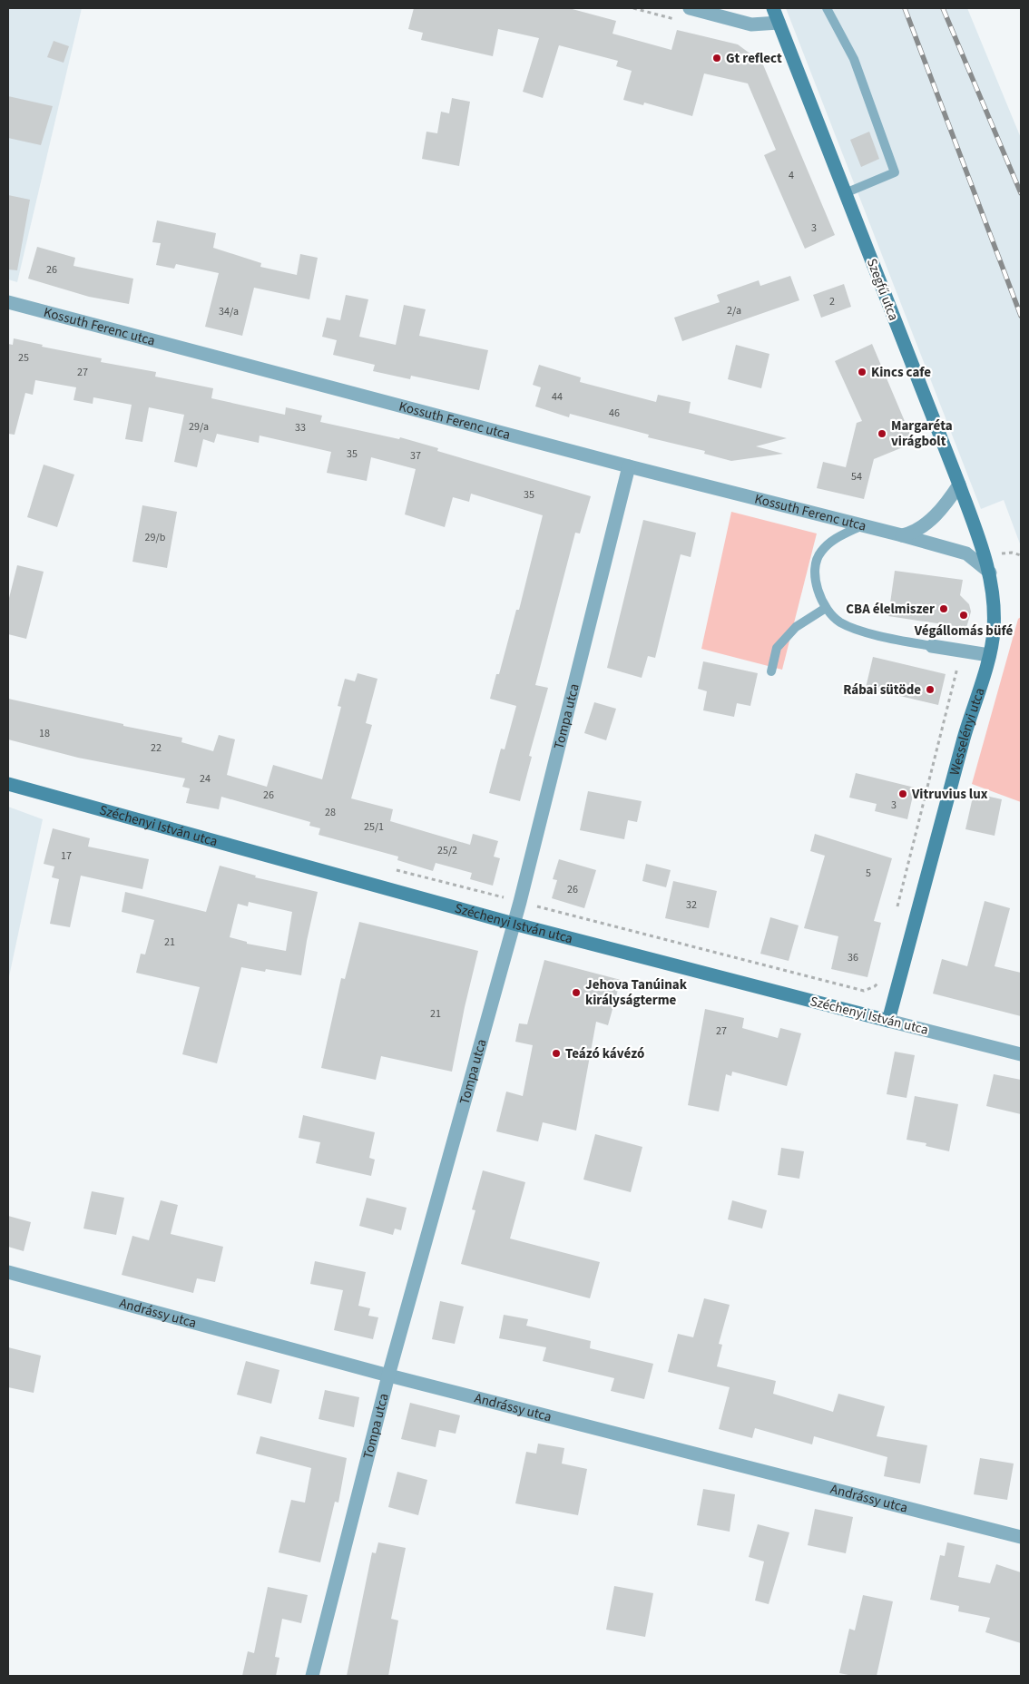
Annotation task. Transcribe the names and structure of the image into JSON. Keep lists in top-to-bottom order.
{
  "streets": {
    "street": [
      "Szegfű utca",
      "Kossuth Ferenc utca",
      "Tompa utca",
      "Wesselényi utca",
      "Széchenyi István utca",
      "Andrássy utca"
    ]
  },
  "crossings": [
    ["Szegfű utca", "Kossuth Ferenc utca"],
    ["Szegfű utca", "Wesselényi utca"],
    ["Kossuth Ferenc utca", "Tompa utca"],
    ["Kossuth Ferenc utca", "Wesselényi utca"],
    ["Tompa utca", "Széchenyi István utca"],
    ["Tompa utca", "Andrássy utca"],
    ["Wesselényi utca", "Széchenyi István utca"]
  ],
  "places": [
    "Gt reflect",
    "Kincs cafe",
    "Margaréta virágbolt",
    "CBA élelmiszer",
    "Végállomás büfé",
    "Rábai sütöde",
    "Vitruvius lux",
    "Jehova Tanúinak királyságterme",
    "Teázó kávézó"
  ],
  "house_numbers": [
    "4",
    "3",
    "26",
    "2",
    "2/a",
    "34/a",
    "25",
    "27",
    "44",
    "46",
    "29/a",
    "33",
    "35",
    "37",
    "54",
    "35",
    "29/b",
    "18",
    "22",
    "24",
    "26",
    "3",
    "28",
    "25/1",
    "25/2",
    "17",
    "5",
    "26",
    "32",
    "21",
    "36",
    "21",
    "27"
  ]
}
